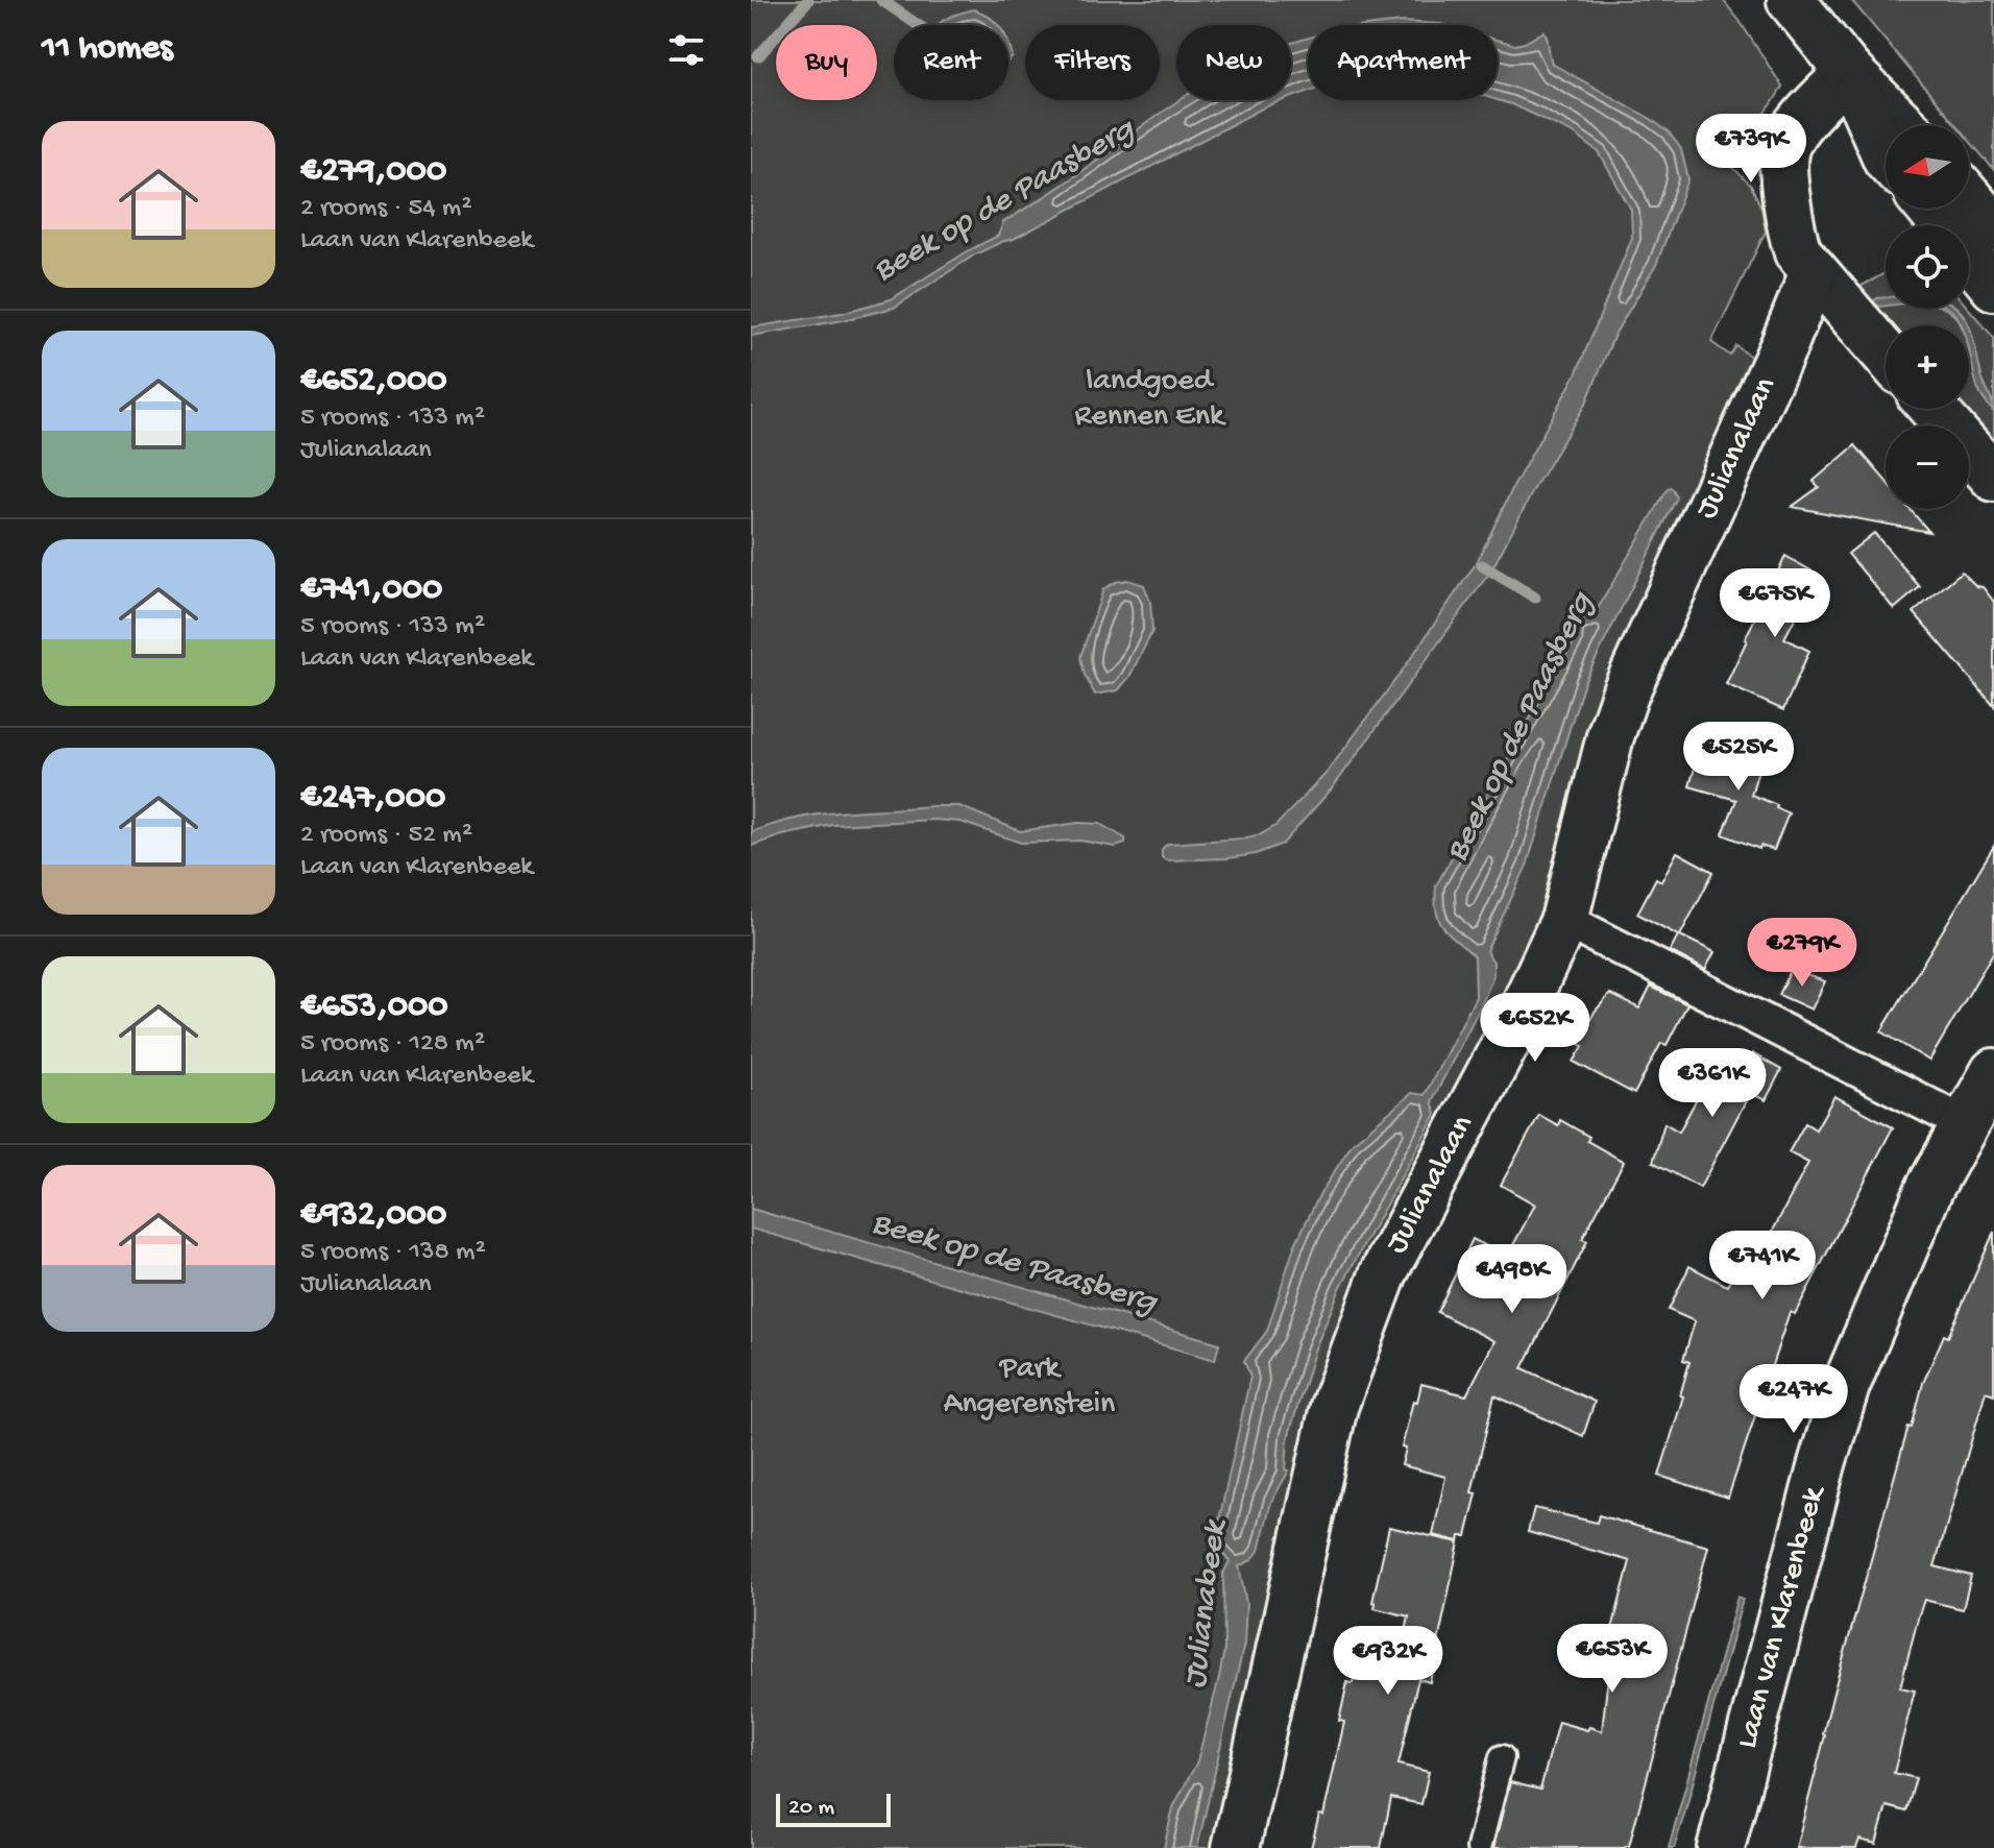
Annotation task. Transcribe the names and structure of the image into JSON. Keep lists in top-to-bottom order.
{
  "streets": {
    "street": ["Julianalaan", "Laan van Klarenbeek"]
  },
  "water": ["Beek op de Paasberg", "Julianabeek"],
  "parks": ["landgoed Rennen Enk", "Park Angerenstein"],
  "scale_bar": "20 m",
  "north": "left",
  "page": {
    "heading": "11 homes",
    "chip": [
      "Buy",
      "Rent",
      "Filters",
      "New",
      "Apartment"
    ],
    "list": [
      {
        "name": "€279,000",
        "note": "2 rooms · 54 m² · Laan van Klarenbeek"
      },
      {
        "name": "€652,000",
        "note": "5 rooms · 133 m² · Julianalaan"
      },
      {
        "name": "€741,000",
        "note": "5 rooms · 133 m² · Laan van Klarenbeek"
      },
      {
        "name": "€247,000",
        "note": "2 rooms · 52 m² · Laan van Klarenbeek"
      },
      {
        "name": "€653,000",
        "note": "5 rooms · 128 m² · Laan van Klarenbeek"
      },
      {
        "name": "€932,000",
        "note": "5 rooms · 138 m² · Julianalaan"
      }
    ],
    "price": [
      "€739K",
      "€675K",
      "€525K",
      "€279K",
      "€652K",
      "€361K",
      "€741K",
      "€498K",
      "€247K",
      "€653K",
      "€932K"
    ],
    "map_buttons": ["+", "−"],
    "scale": "20 m"
  }
}
